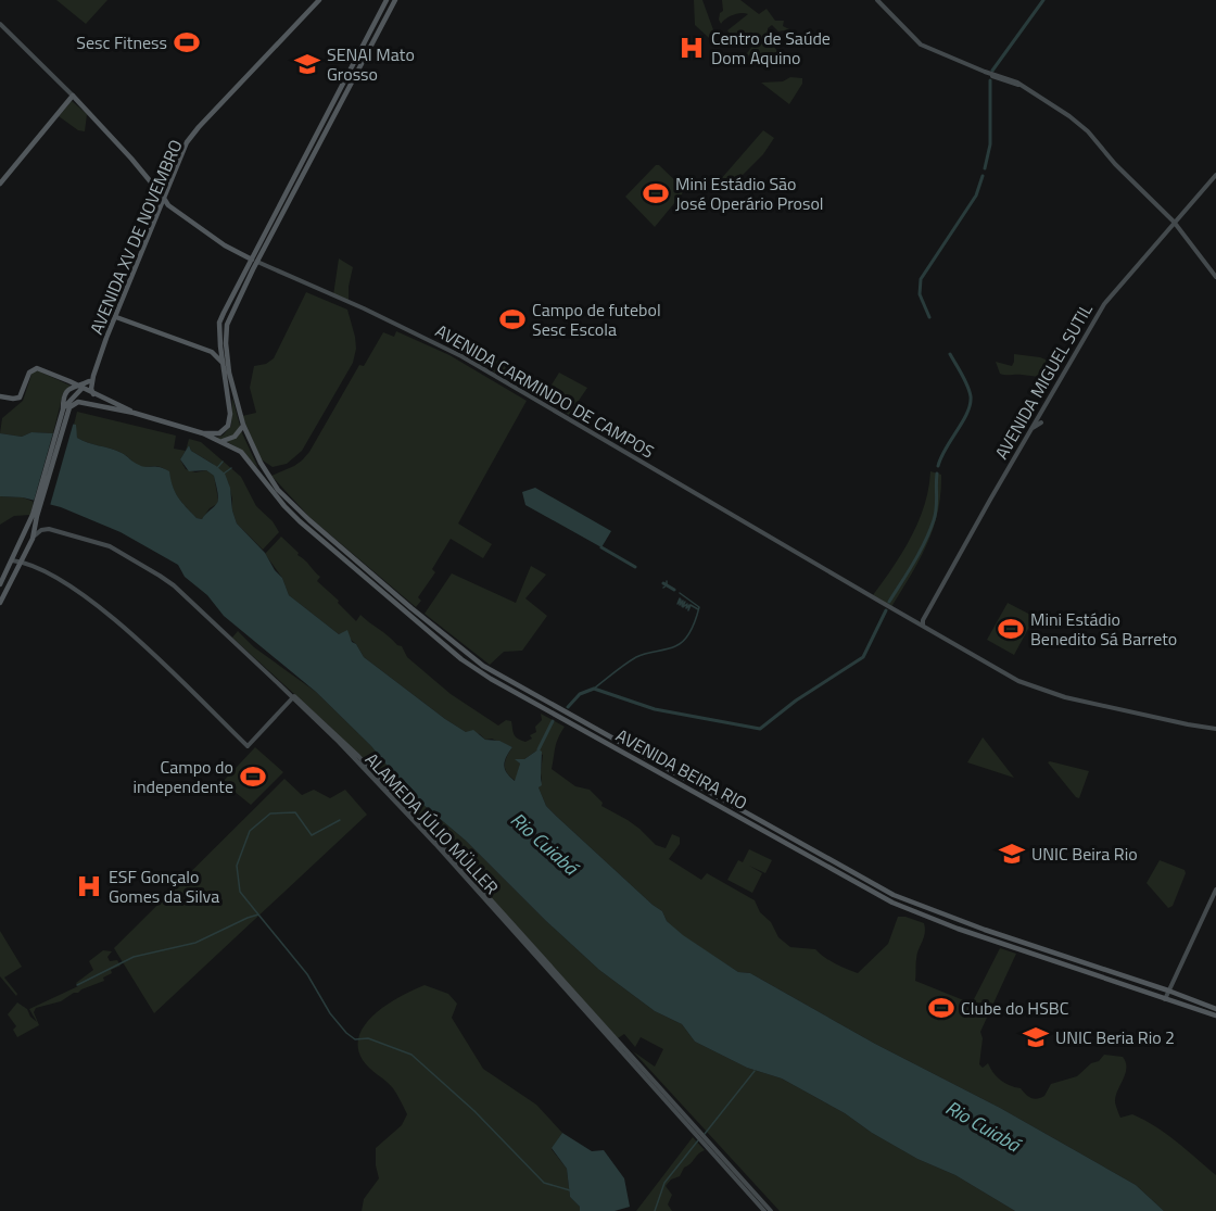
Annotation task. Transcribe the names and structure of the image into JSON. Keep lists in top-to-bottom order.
{
  "streets": {
    "main road": [
      "AVENIDA XV DE NOVEMBRO",
      "AVENIDA MIGUEL SUTIL",
      "AVENIDA CARMINDO DE CAMPOS",
      "AVENIDA BEIRA RIO",
      "ALAMEDA JÚLIO MÜLLER"
    ]
  },
  "crossings": [
    ["AVENIDA XV DE NOVEMBRO", "AVENIDA CARMINDO DE CAMPOS"],
    ["AVENIDA MIGUEL SUTIL", "AVENIDA CARMINDO DE CAMPOS"]
  ],
  "water": ["Rio Cuiabá"],
  "places": {
    "sports": [
      "Sesc Fitness",
      "Mini Estádio São José Operário Prosol",
      "Campo de futebol Sesc Escola",
      "Mini Estádio Benedito Sá Barreto",
      "Campo do independente",
      "Clube do HSBC"
    ],
    "hospital": ["Centro de Saúde Dom Aquino", "ESF Gonçalo Gomes da Silva"],
    "school or university": ["SENAI Mato Grosso", "UNIC Beira Rio", "UNIC Beria Rio 2"]
  }
}
